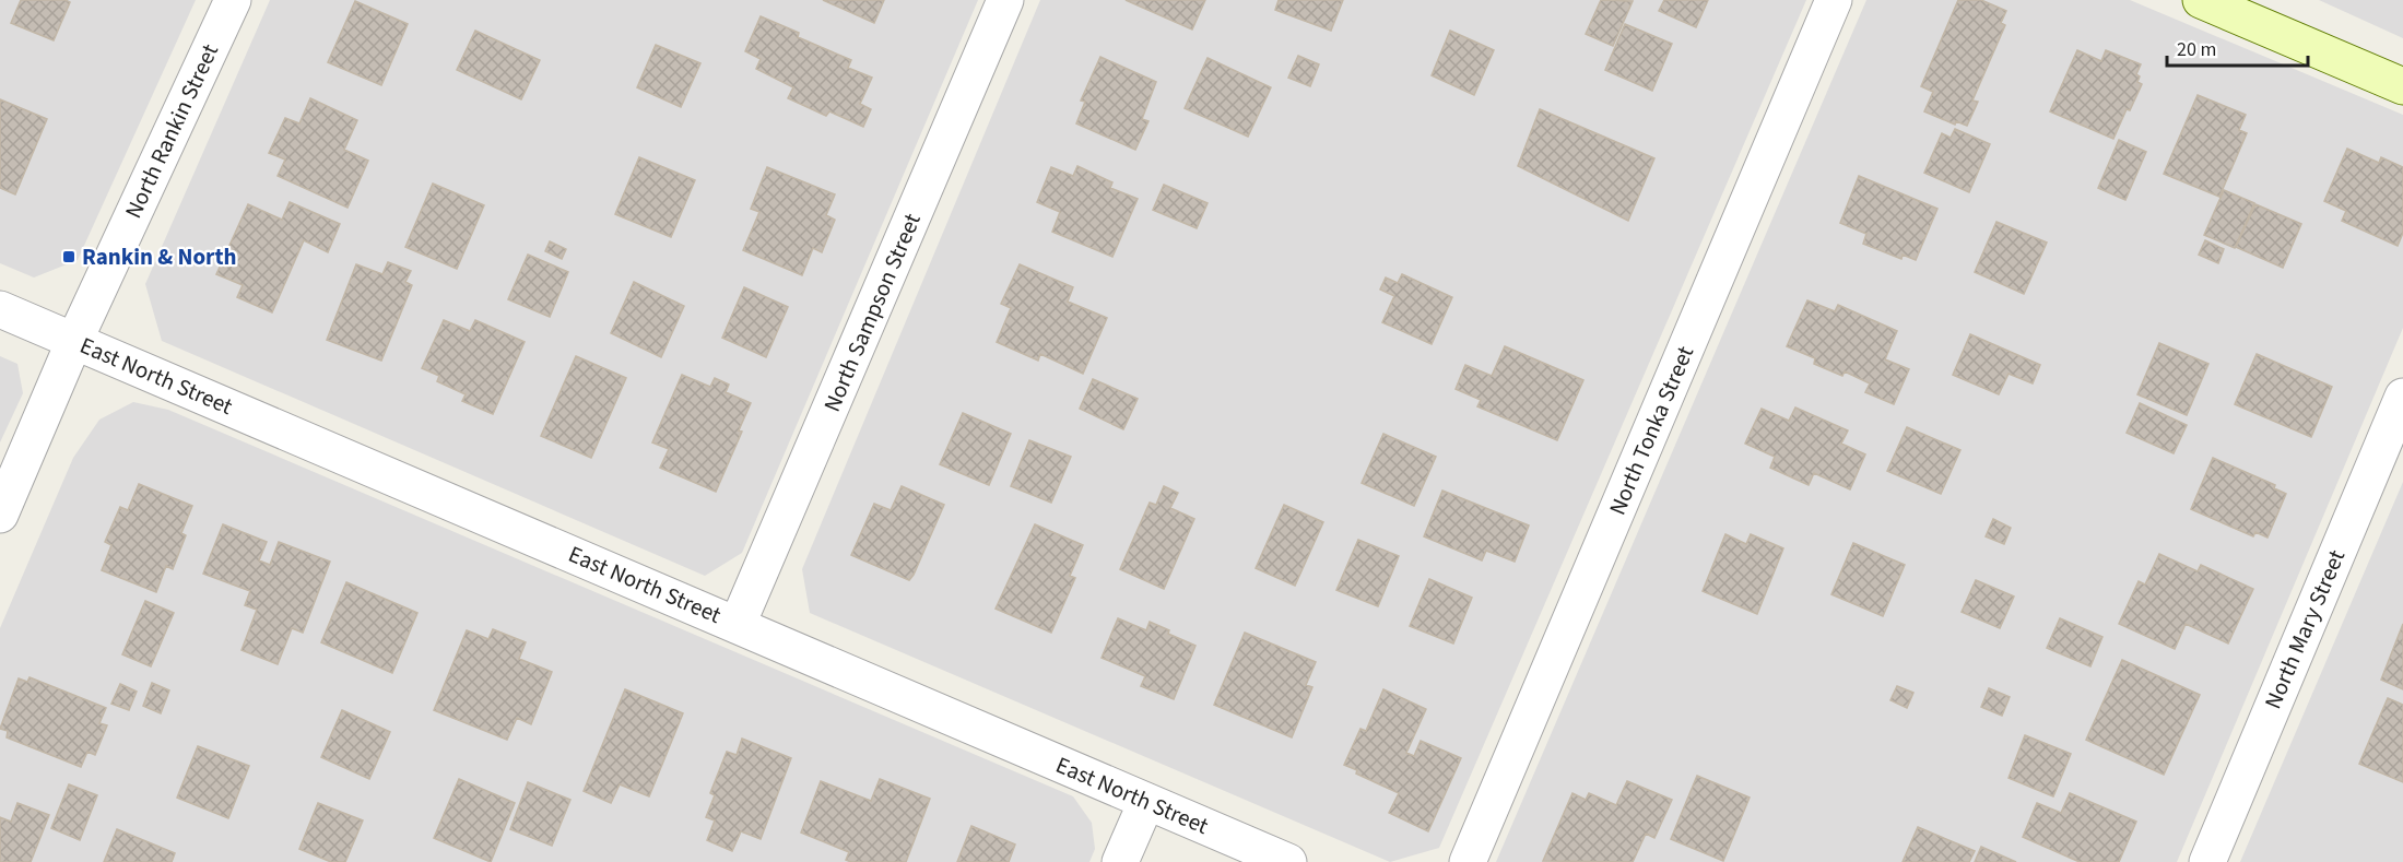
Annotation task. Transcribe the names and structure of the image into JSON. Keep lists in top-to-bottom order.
{
  "streets": {
    "street": [
      "North Rankin Street",
      "North Sampson Street",
      "East North Street",
      "North Tonka Street",
      "North Mary Street"
    ]
  },
  "crossings": [
    ["North Rankin Street", "East North Street"],
    ["North Sampson Street", "East North Street"]
  ],
  "places": {
    "transit": ["Rankin & North"]
  },
  "scale_bar": "20 m"
}
